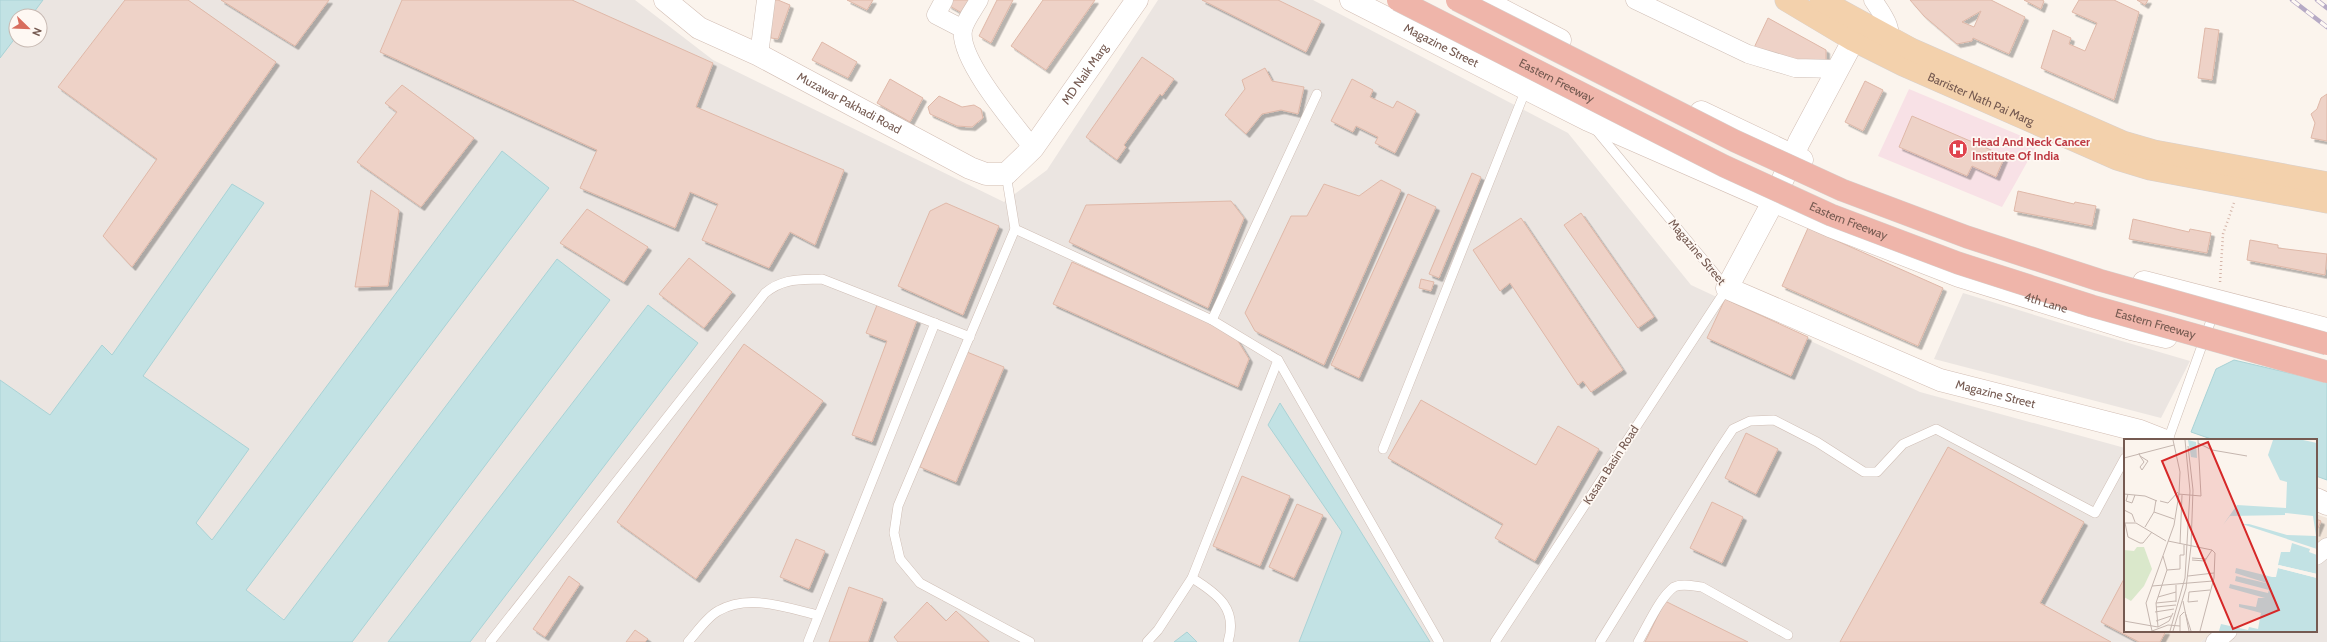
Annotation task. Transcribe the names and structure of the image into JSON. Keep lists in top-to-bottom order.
{
  "streets": {
    "highway": ["Eastern Freeway"],
    "main road": ["Barrister Nath Pai Marg"],
    "street": [
      "Magazine Street",
      "MD Naik Marg",
      "Muzawar Pakhadi Road",
      "4th Lane"
    ],
    "lane": ["Kasara Basin Road"]
  },
  "crossings": [
    ["Magazine Street", "4th Lane"],
    ["Magazine Street", "Kasara Basin Road"],
    ["Eastern Freeway", "4th Lane"]
  ],
  "places": {
    "hospital": ["Head And Neck Cancer Institute Of India"]
  },
  "north": "bottom right"
}
